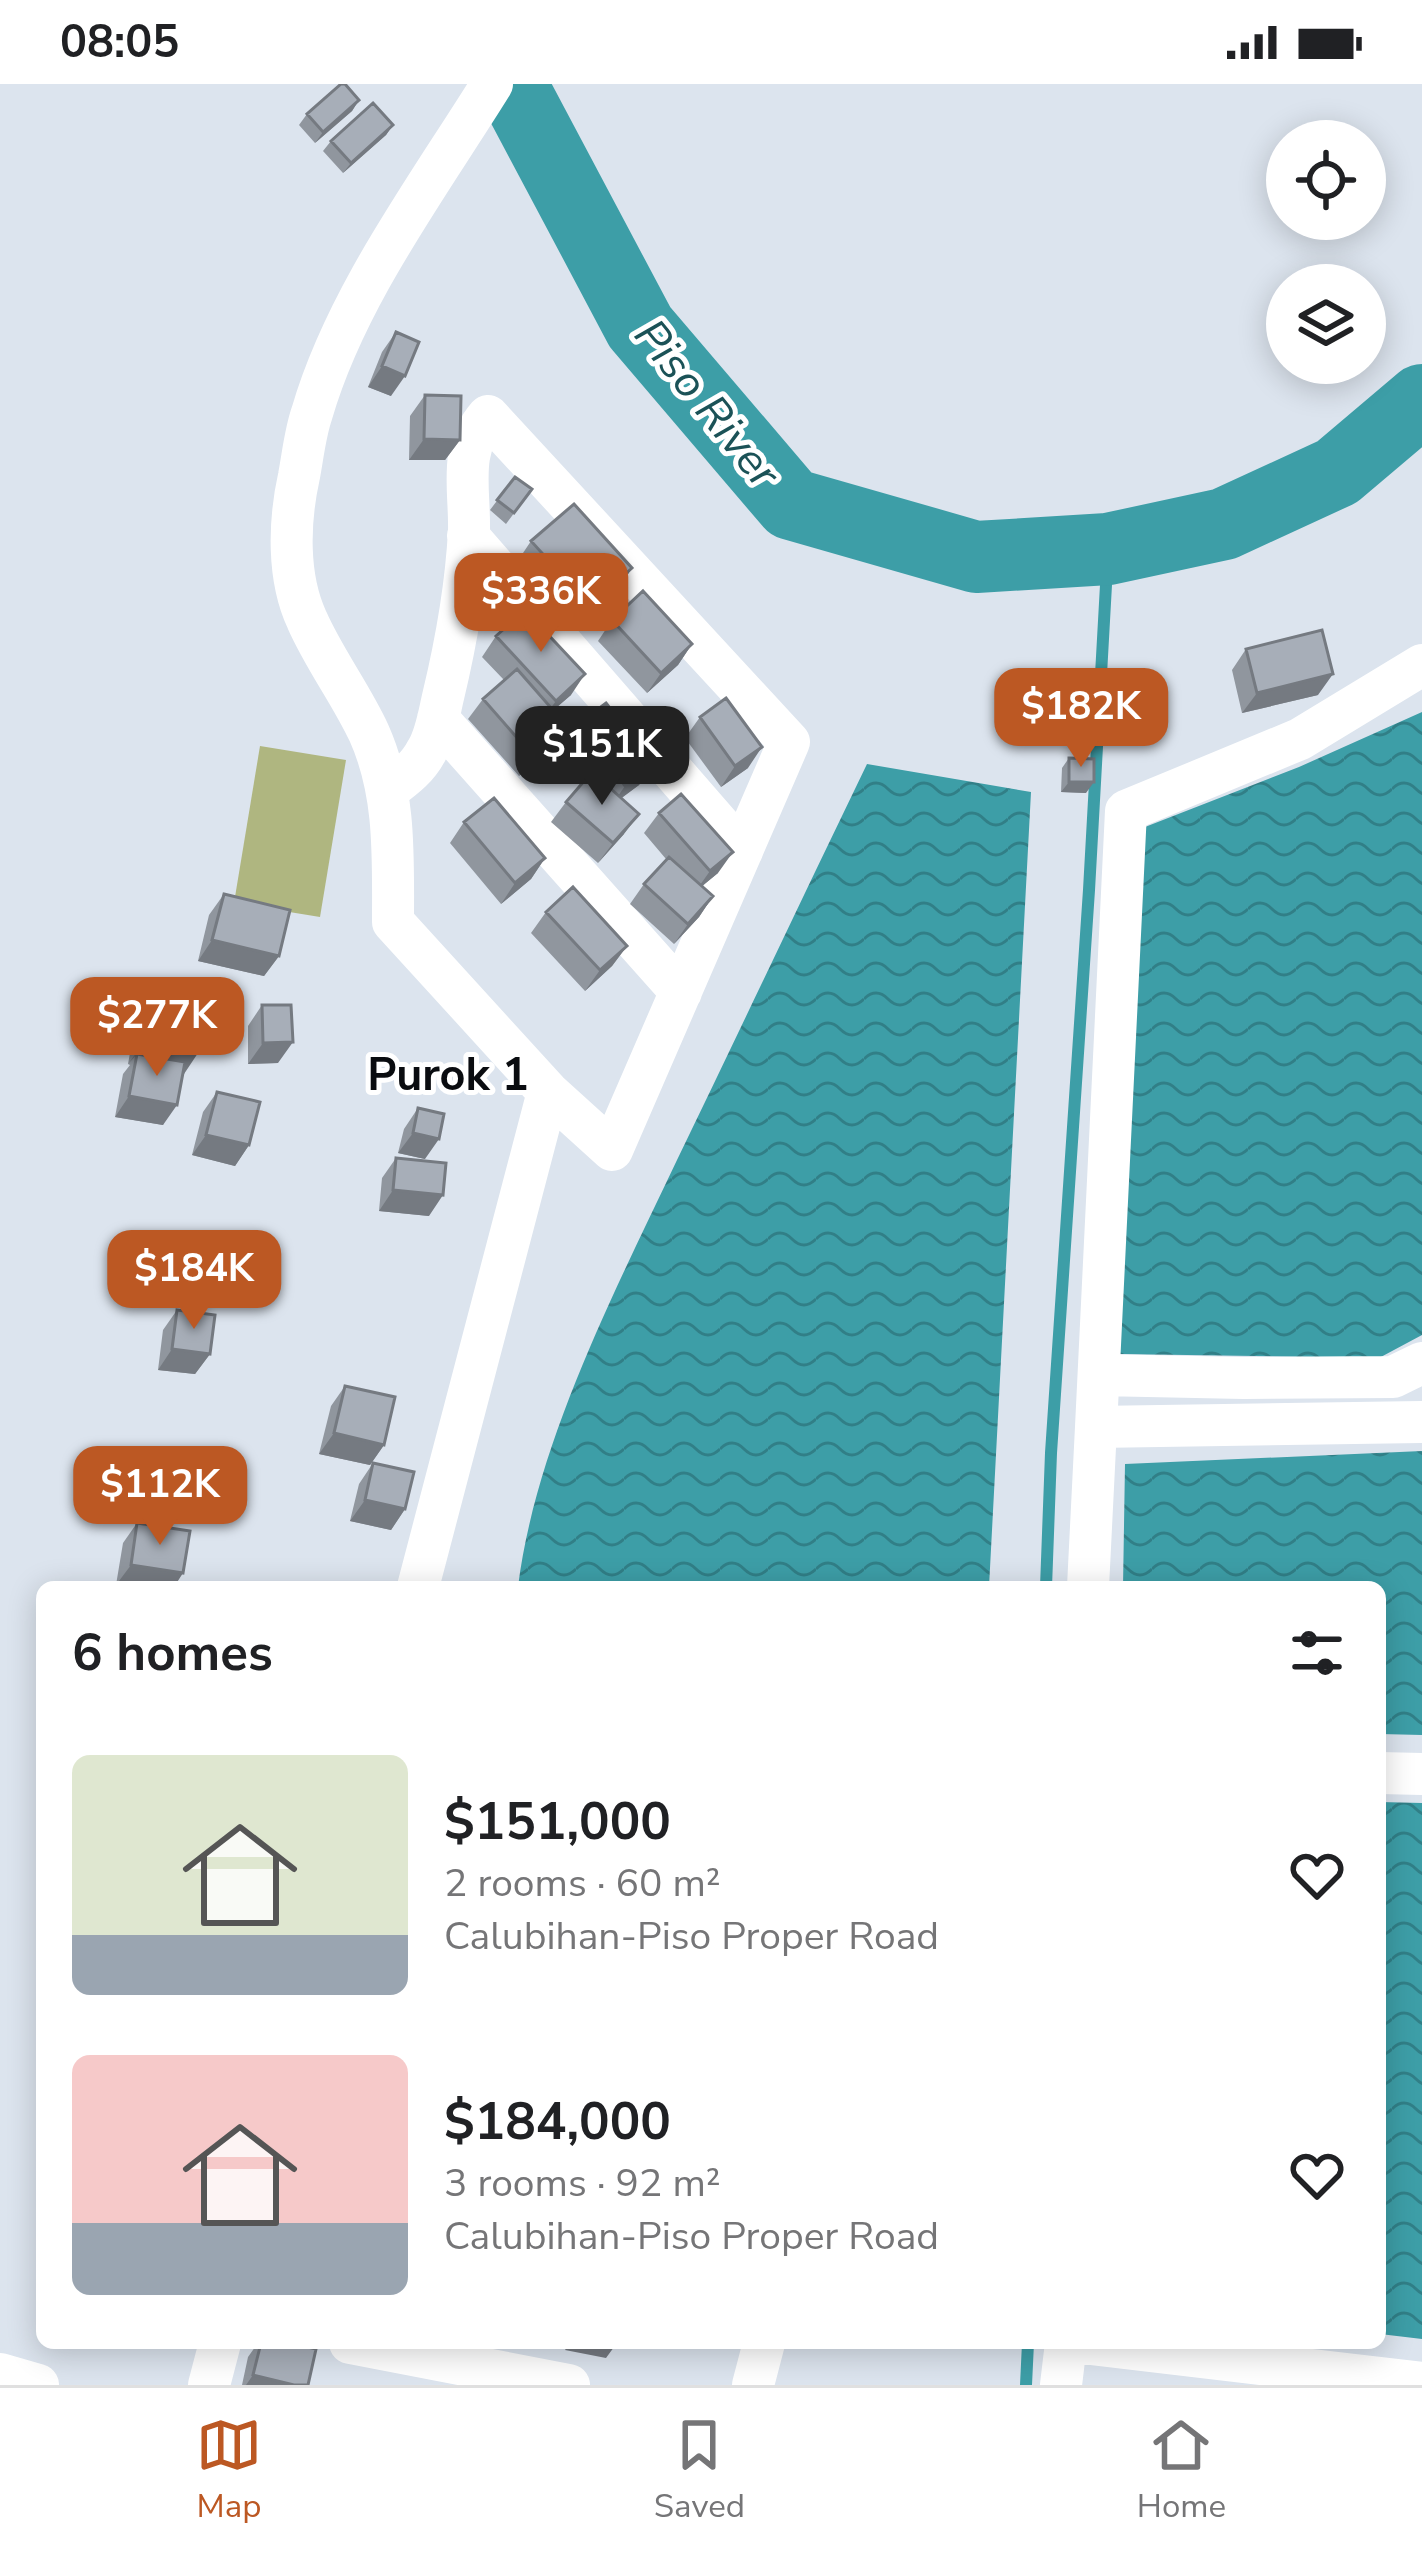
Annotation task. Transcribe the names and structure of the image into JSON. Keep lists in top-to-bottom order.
{
  "districts": ["Purok 1"],
  "water": ["Piso River"],
  "page": {
    "status": "08:05",
    "price": [
      "$336K",
      "$182K",
      "$151K",
      "$277K",
      "$184K",
      "$112K"
    ],
    "heading": "6 homes",
    "list": [
      {
        "name": "$151,000",
        "note": "2 rooms · 60 m² · Calubihan-Piso Proper Road"
      },
      {
        "name": "$184,000",
        "note": "3 rooms · 92 m² · Calubihan-Piso Proper Road"
      }
    ],
    "tabs": ["Map", "Saved", "Home"]
  }
}
